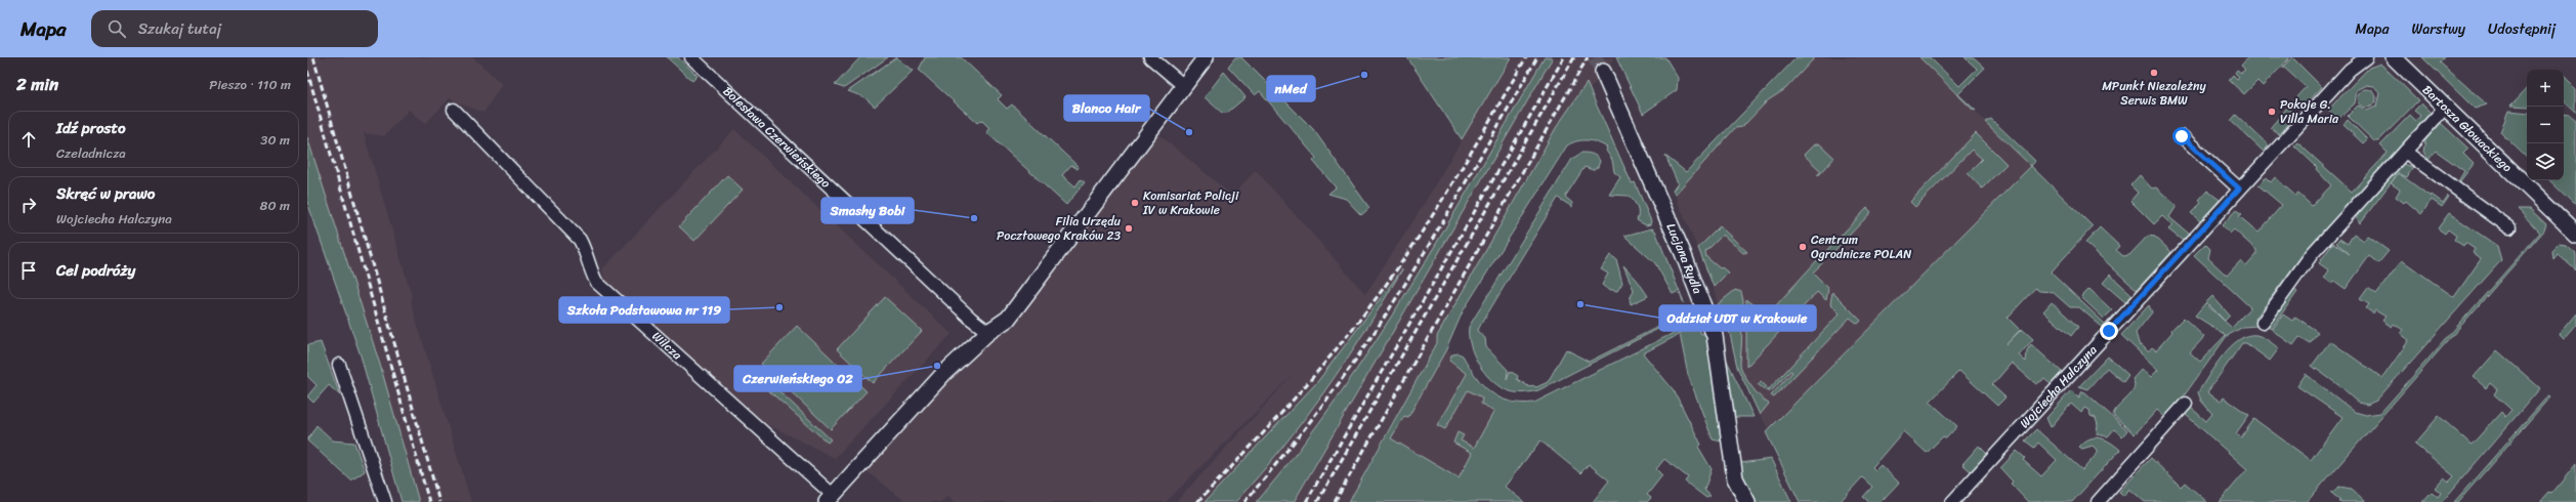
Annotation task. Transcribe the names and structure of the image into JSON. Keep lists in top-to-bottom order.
{
  "streets": {
    "street": [
      "Bartosza Głowackiego",
      "Bolesława Czerwieńskiego",
      "Lucjana Rydla",
      "Wilcza",
      "Wojciecha Halczyna"
    ]
  },
  "places": [
    "MPunkt Niezależny Serwis BMW",
    "nMed",
    "Pokoje G. Villa Maria",
    "Blanco Hair",
    "Komisariat Policji IV w Krakowie",
    "Smashy Bobi",
    "Filia Urzędu Pocztowego Kraków 23",
    "Centrum Ogrodnicze POLAN",
    "Oddział UDT w Krakowie",
    "Szkoła Podstawowa nr 119",
    "Czerwieńskiego 02"
  ],
  "page": {
    "header": "Mapa",
    "search": "Szukaj tutaj",
    "nav": ["Mapa", "Warstwy", "Udostępnij"],
    "heading": ["2 min", "Pieszo · 110 m"],
    "map_buttons": ["+", "−"],
    "list": [
      ["Idź prosto", "Czeladnicza", "30 m"],
      ["Skręć w prawo", "Wojciecha Halczyna", "80 m"],
      "Cel podróży"
    ]
  }
}
